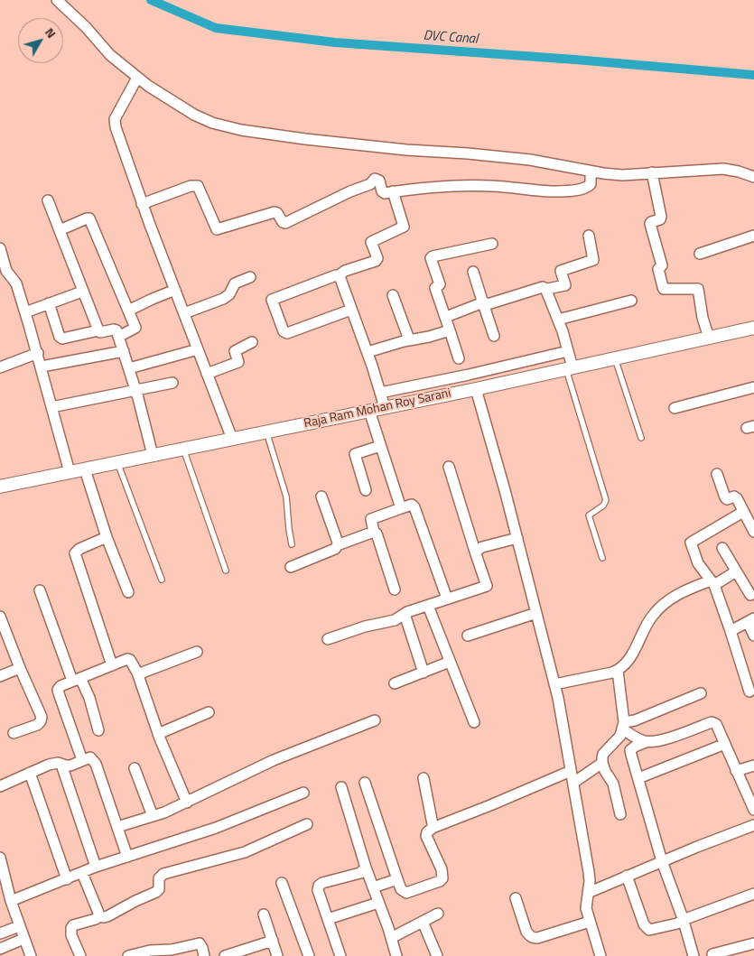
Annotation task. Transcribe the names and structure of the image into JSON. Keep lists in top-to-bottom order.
{
  "streets": {
    "street": ["Raja Ram Mohan Roy Sarani"]
  },
  "water": ["DVC Canal"],
  "north": "top right"
}
